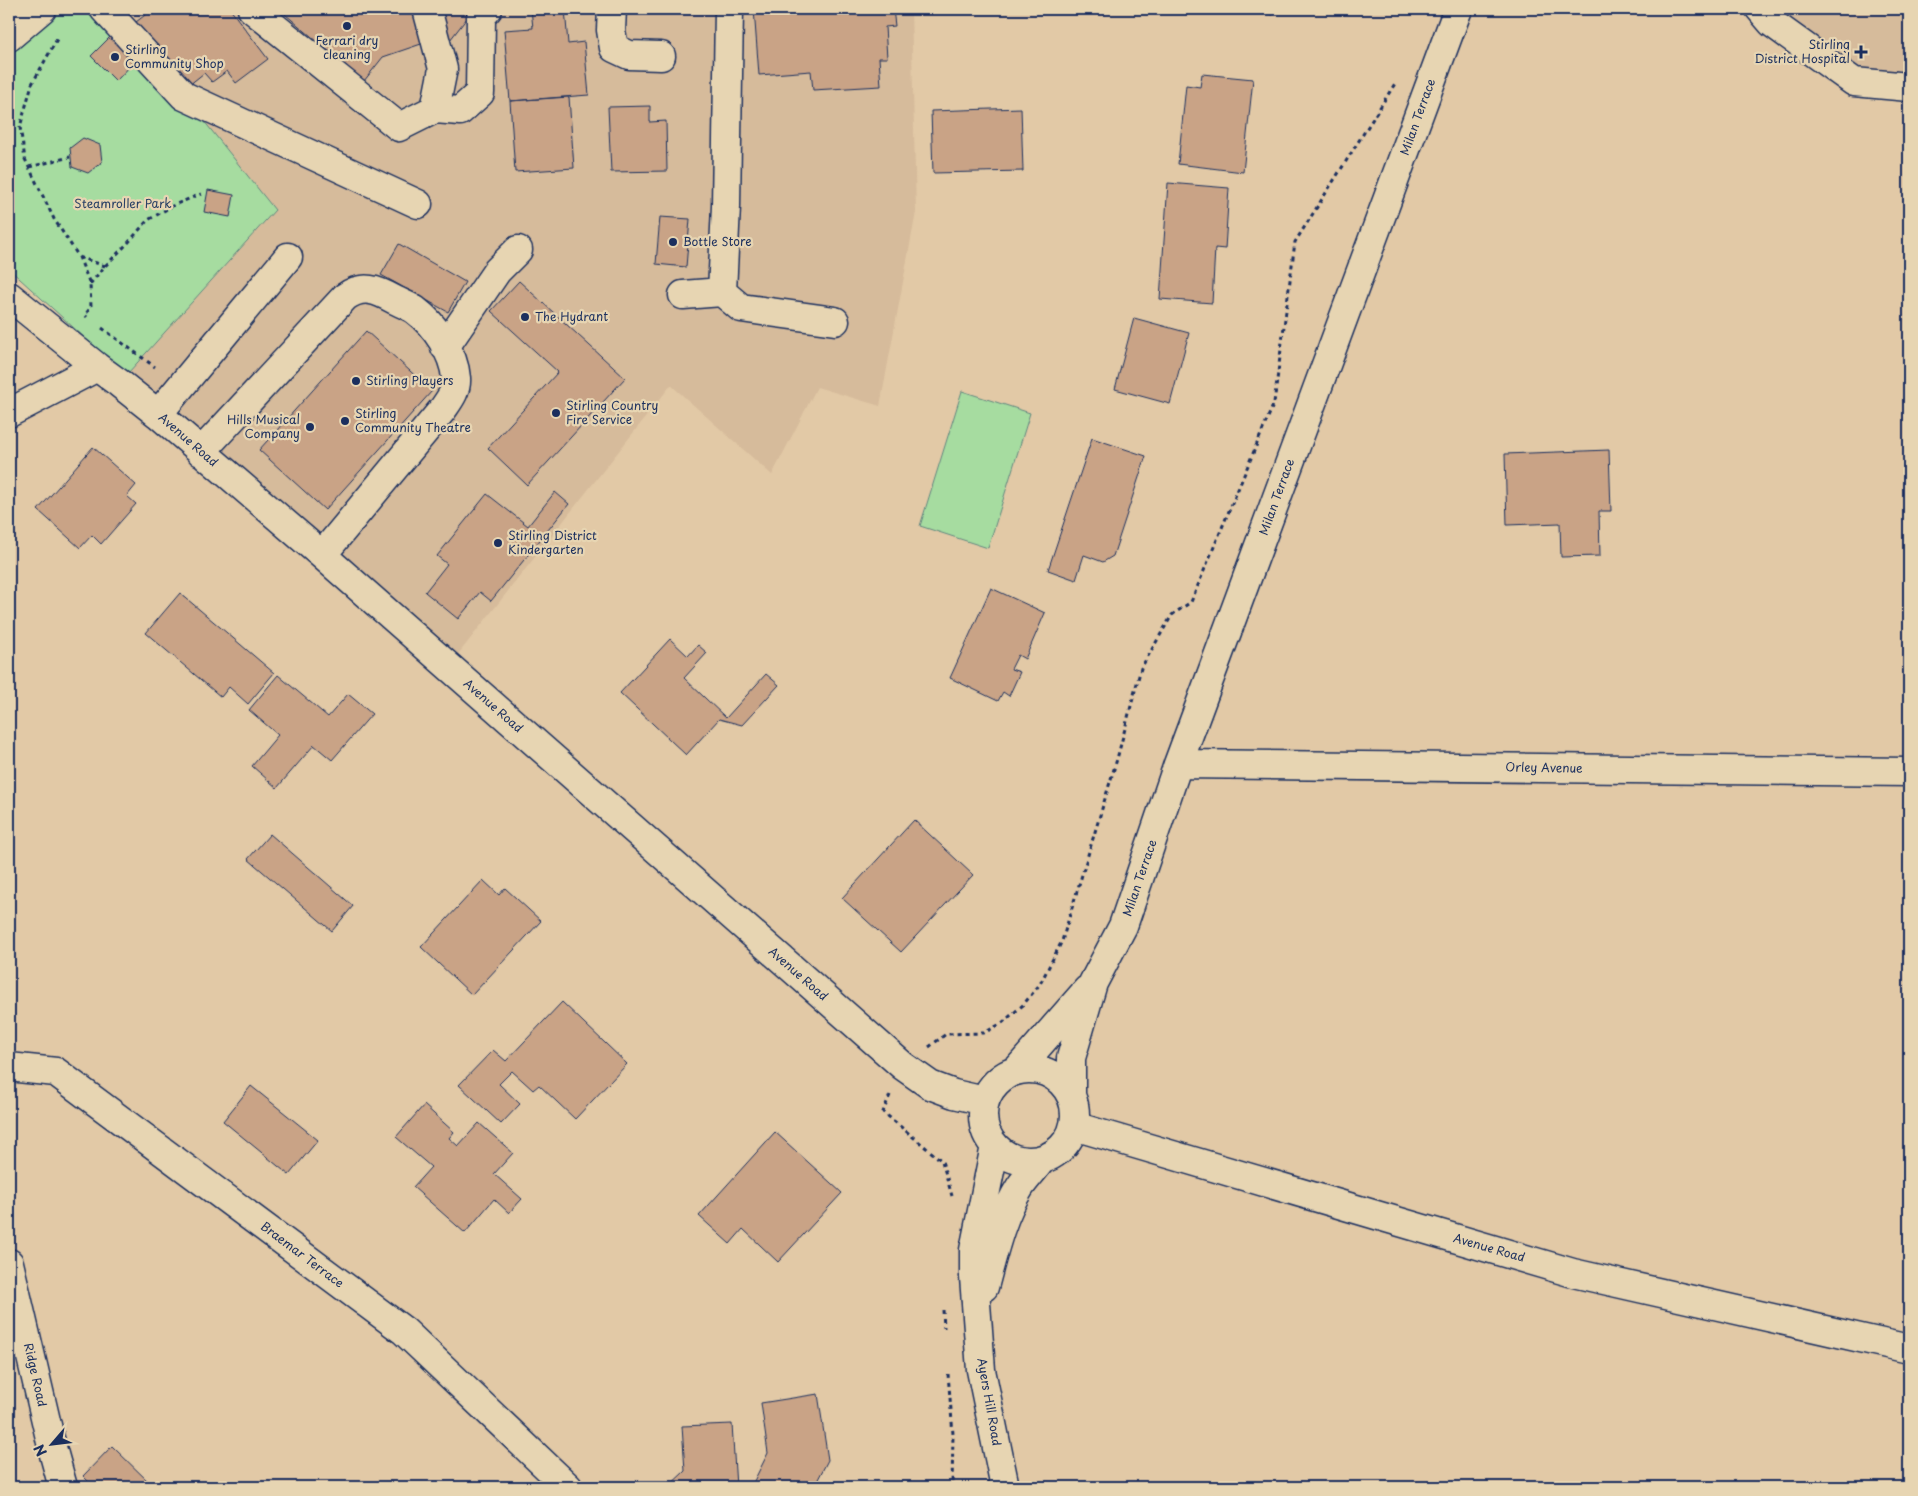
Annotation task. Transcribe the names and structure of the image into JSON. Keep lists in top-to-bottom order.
{
  "streets": {
    "street": [
      "Milan Terrace",
      "Avenue Road",
      "Orley Avenue",
      "Braemar Terrace",
      "Ridge Road",
      "Ayers Hill Road"
    ]
  },
  "crossings": [
    ["Milan Terrace", "Avenue Road"],
    ["Milan Terrace", "Orley Avenue"],
    ["Milan Terrace", "Ayers Hill Road"],
    ["Avenue Road", "Ayers Hill Road"]
  ],
  "parks": ["Steamroller Park"],
  "places": {
    "other": [
      "Ferrari dry cleaning",
      "Stirling Community Shop",
      "Bottle Store",
      "The Hydrant",
      "Stirling Players",
      "Stirling Country Fire Service",
      "Stirling Community Theatre",
      "Hills Musical Company",
      "Stirling District Kindergarten"
    ],
    "health": ["Stirling District Hospital"]
  },
  "north": "bottom left"
}
